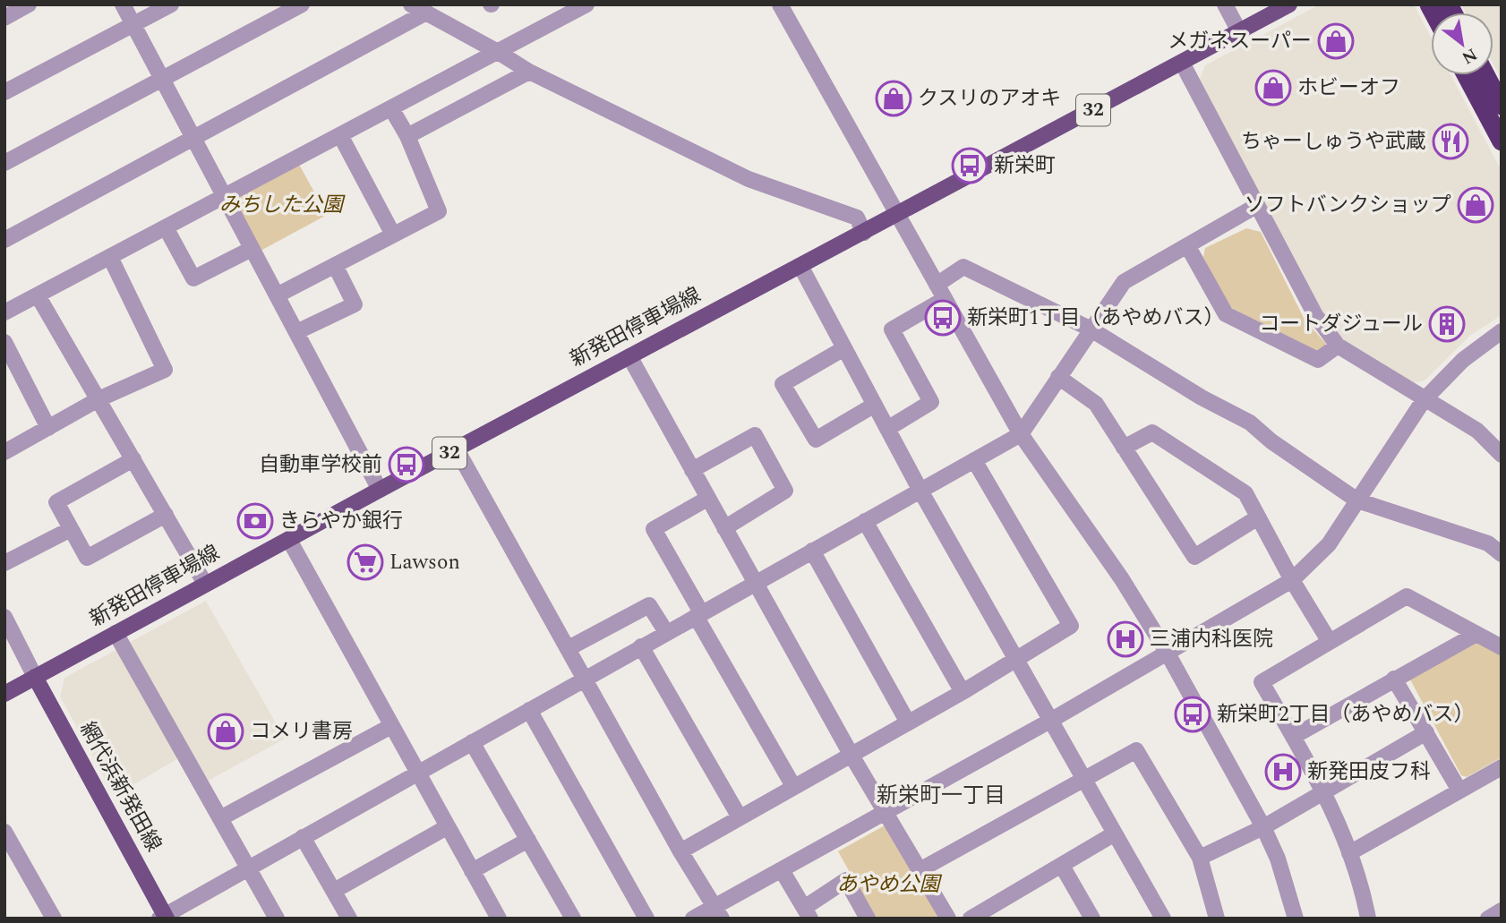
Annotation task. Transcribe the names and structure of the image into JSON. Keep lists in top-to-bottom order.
{
  "streets": {
    "main road": ["32", "新発田停車場線", "網代浜新発田線"]
  },
  "crossings": [
    ["新発田停車場線", "網代浜新発田線"]
  ],
  "districts": ["新栄町一丁目"],
  "parks": ["みちした公園", "あやめ公園"],
  "places": {
    "shop": [
      "メガネスーパー",
      "ホビーオフ",
      "クスリのアオキ",
      "ソフトバンクショップ",
      "コメリ書房"
    ],
    "restaurant": ["ちゃーしゅうや武蔵"],
    "bus stop": [
      "新栄町",
      "新栄町1丁目（あやめバス）",
      "自動車学校前",
      "新栄町2丁目（あやめバス）"
    ],
    "building": ["コートダジュール"],
    "bank": ["きらやか銀行"],
    "supermarket": ["Lawson"],
    "hospital": ["三浦内科医院", "新発田皮フ科"]
  },
  "north": "bottom right"
}
